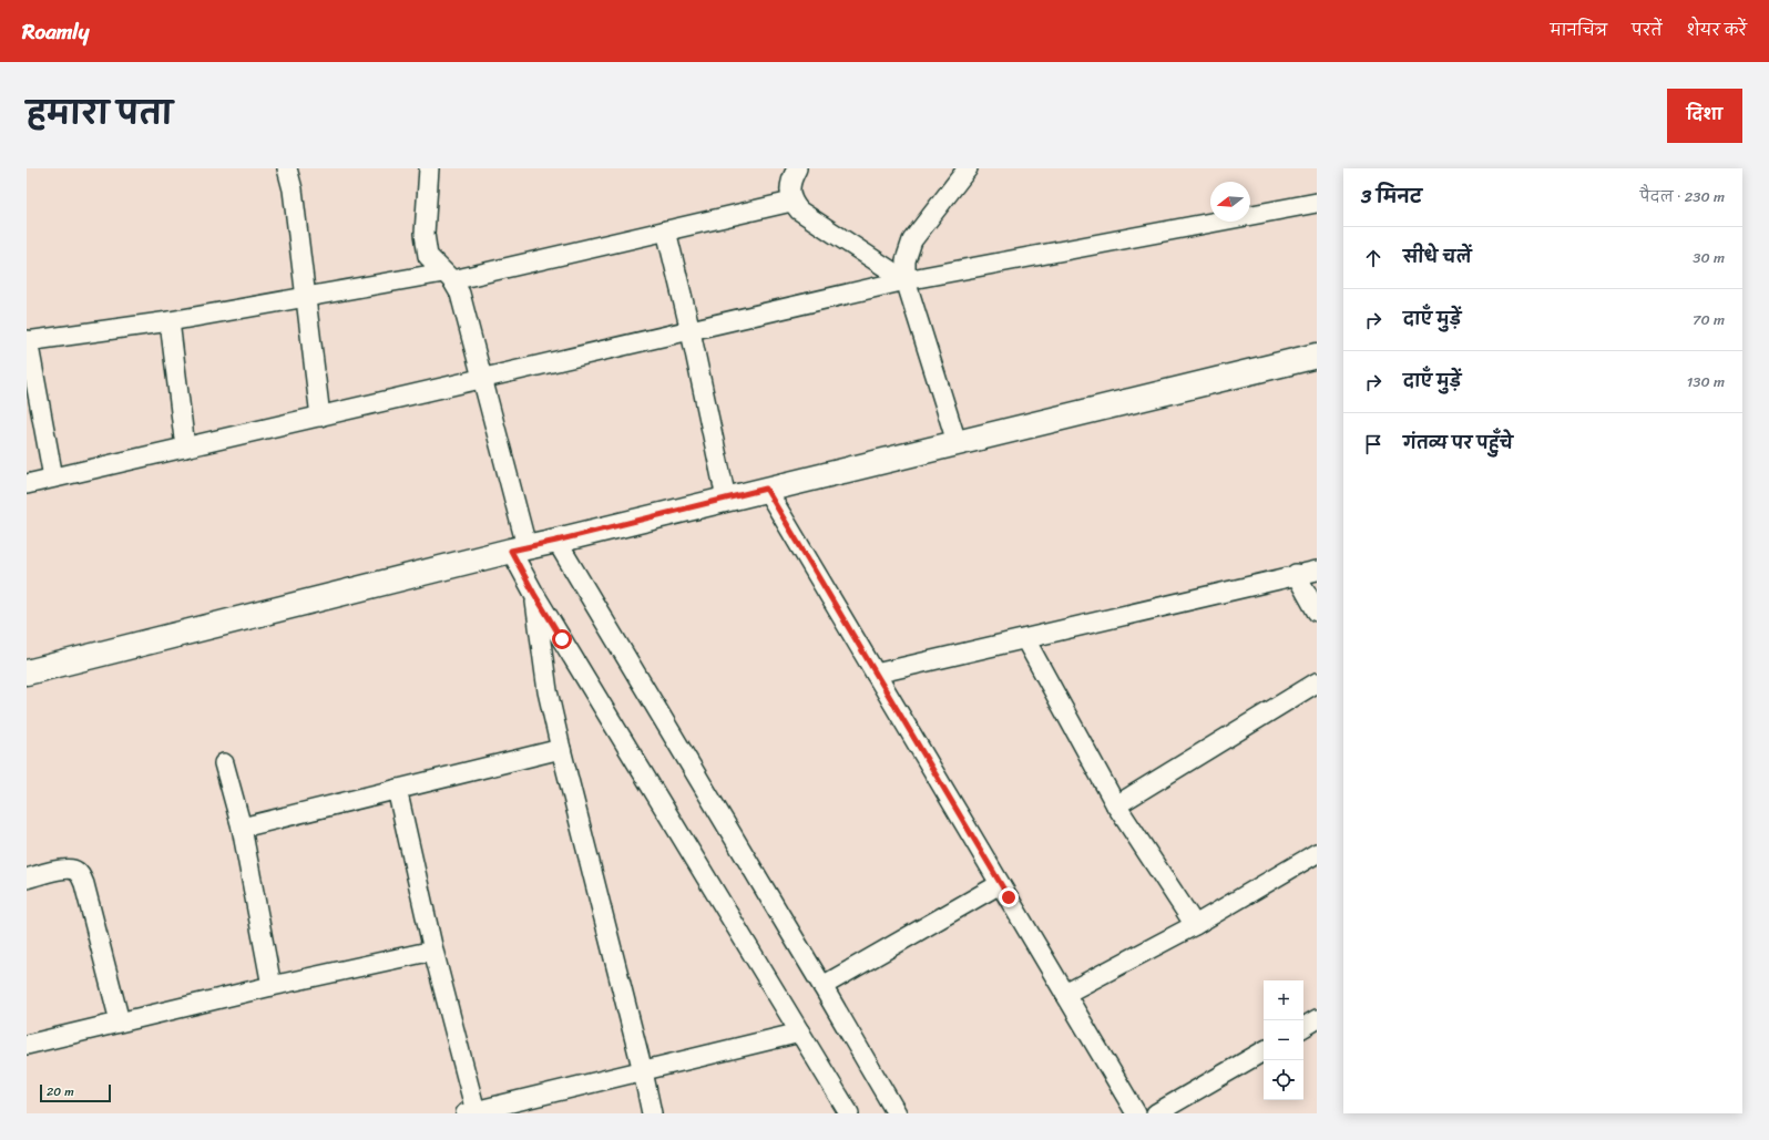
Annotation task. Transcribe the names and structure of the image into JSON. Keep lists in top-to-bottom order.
{
  "scale_bar": "20 m",
  "north": "left",
  "page": {
    "header": "Roamly",
    "nav": ["मानचित्र", "परतें", "शेयर करें"],
    "title": "हमारा पता",
    "buttons": "दिशा",
    "heading": ["3 मिनट", "पैदल · 230 m"],
    "list": [
      ["सीधे चलें", "30 m"],
      ["दाएँ मुड़ें", "70 m"],
      ["दाएँ मुड़ें", "130 m"],
      "गंतव्य पर पहुँचे"
    ],
    "map_buttons": ["+", "−"],
    "scale": "20 m"
  }
}
